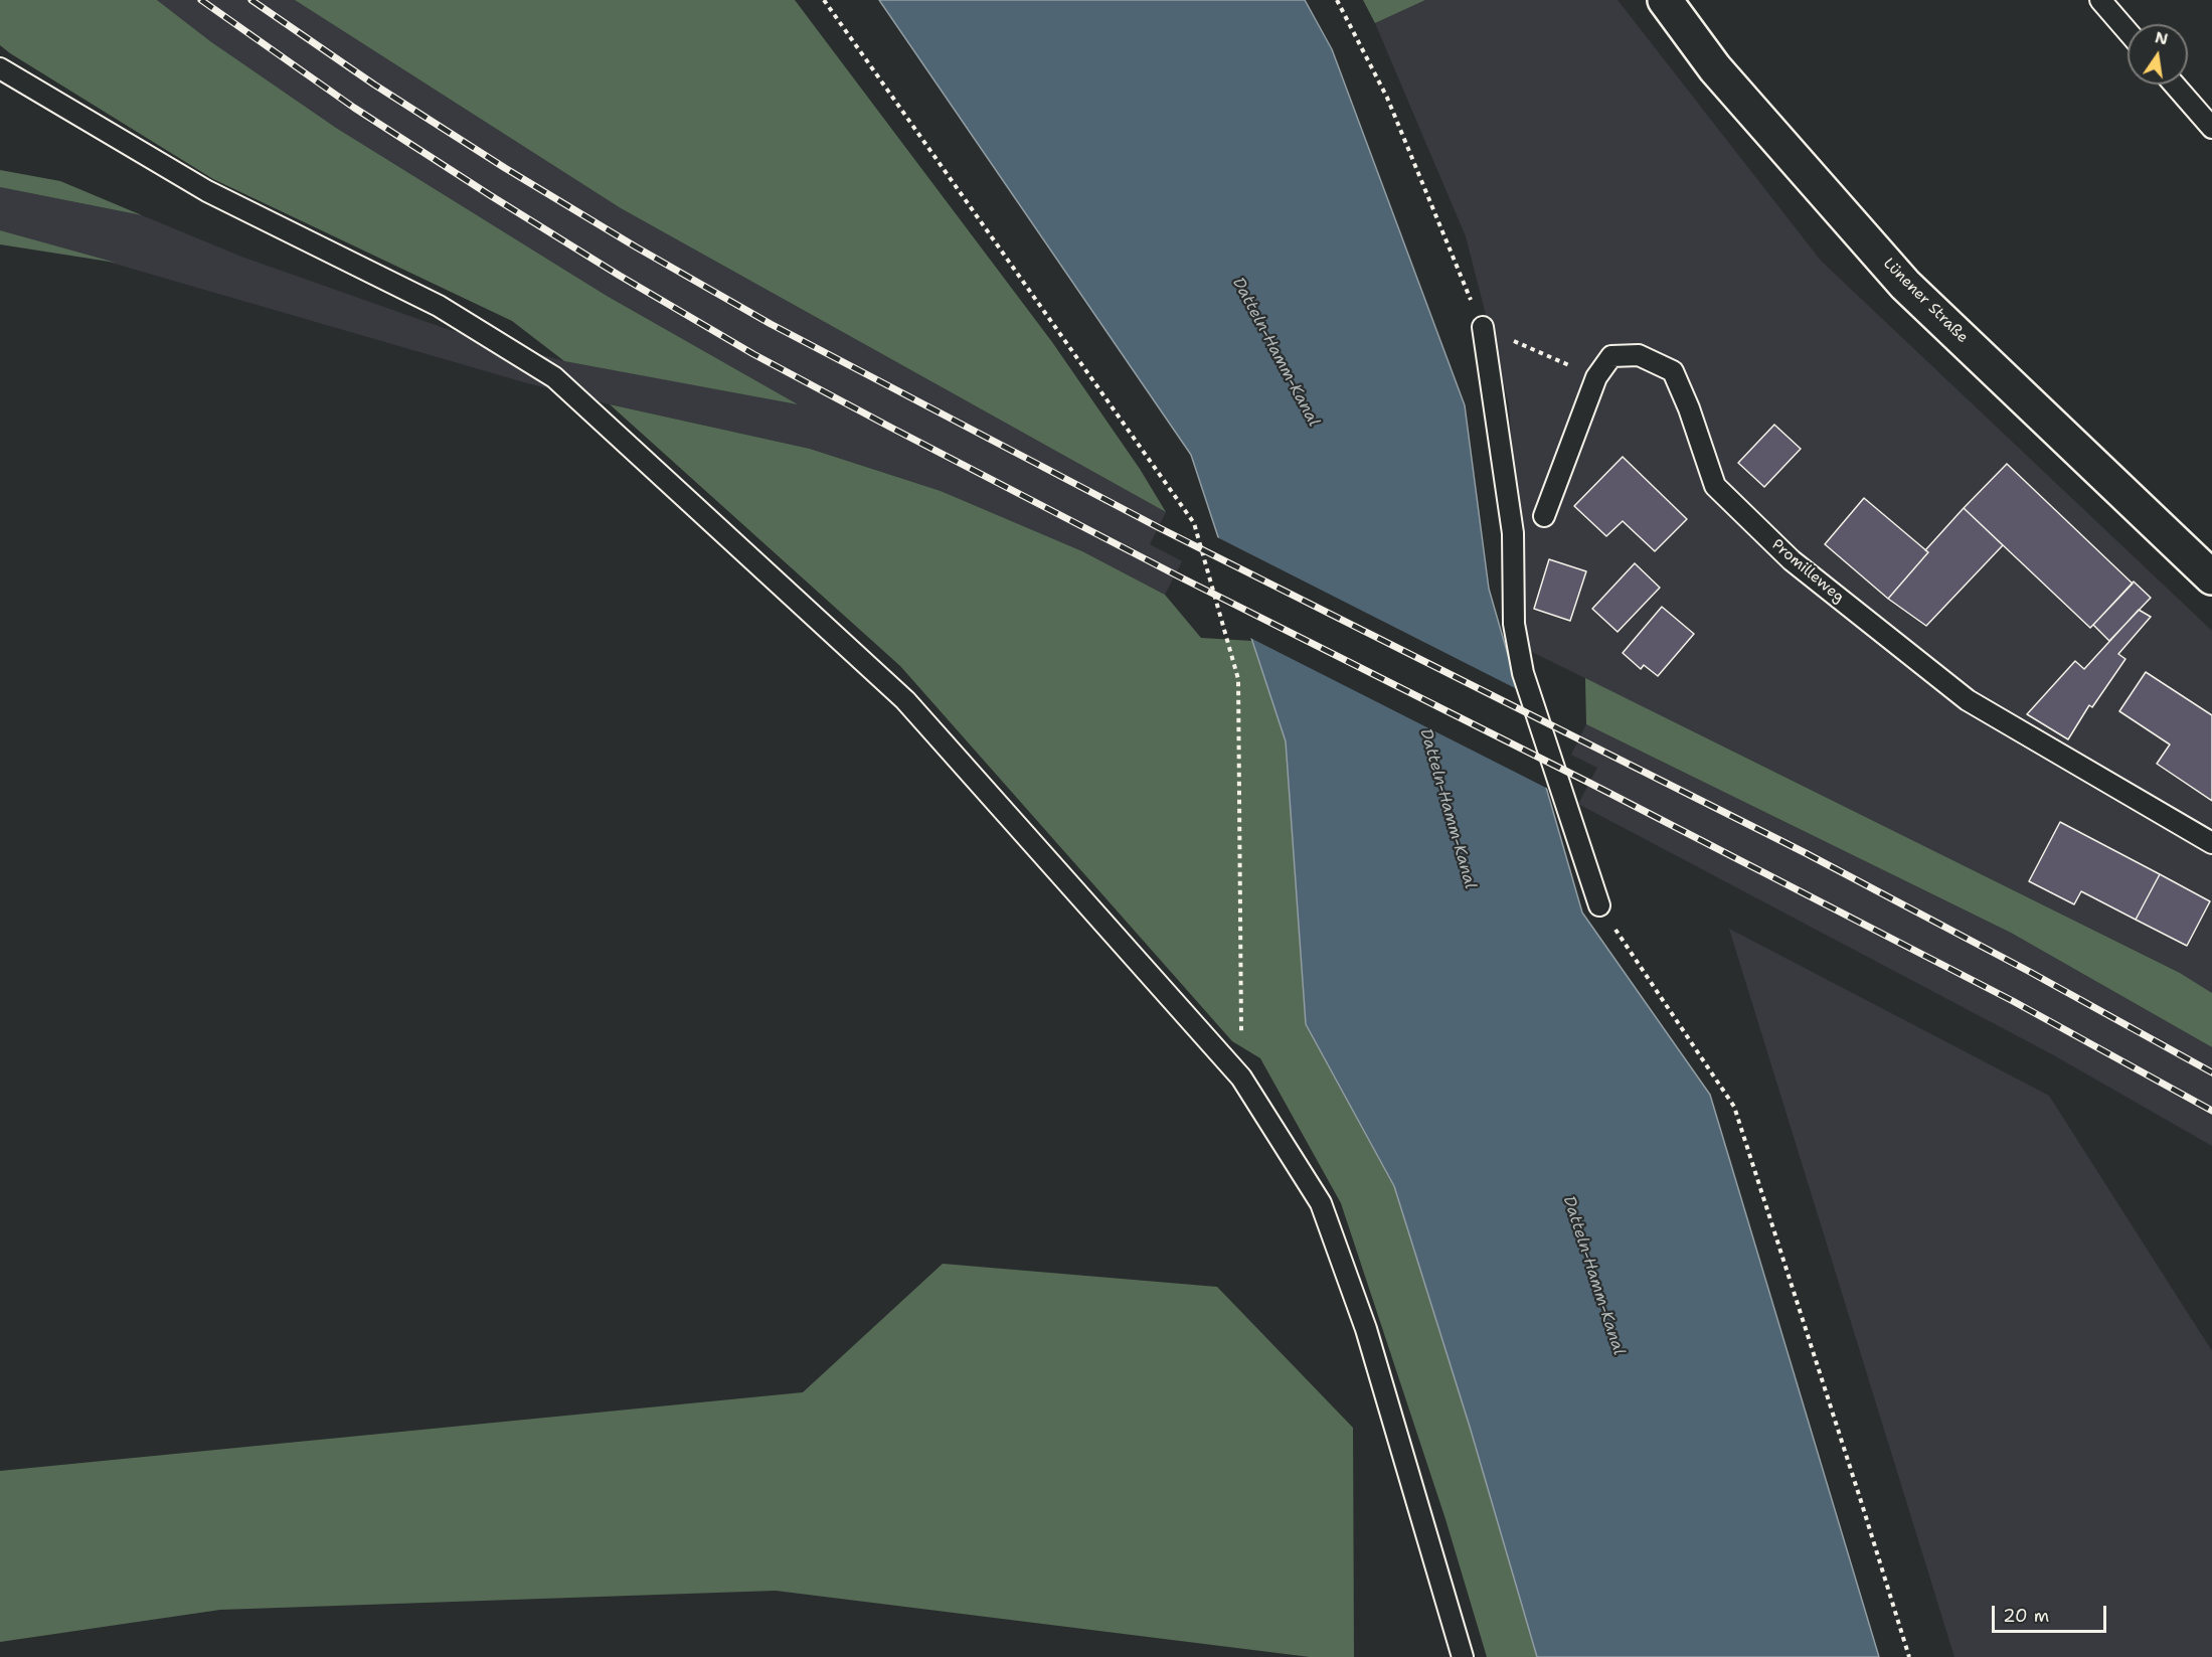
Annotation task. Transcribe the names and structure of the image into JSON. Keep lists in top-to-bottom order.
{
  "streets": {
    "street": ["Lünener Straße"],
    "lane": ["Promilleweg"]
  },
  "water": ["Datteln-Hamm-Kanal"],
  "scale_bar": "20 m",
  "north": "top"
}
